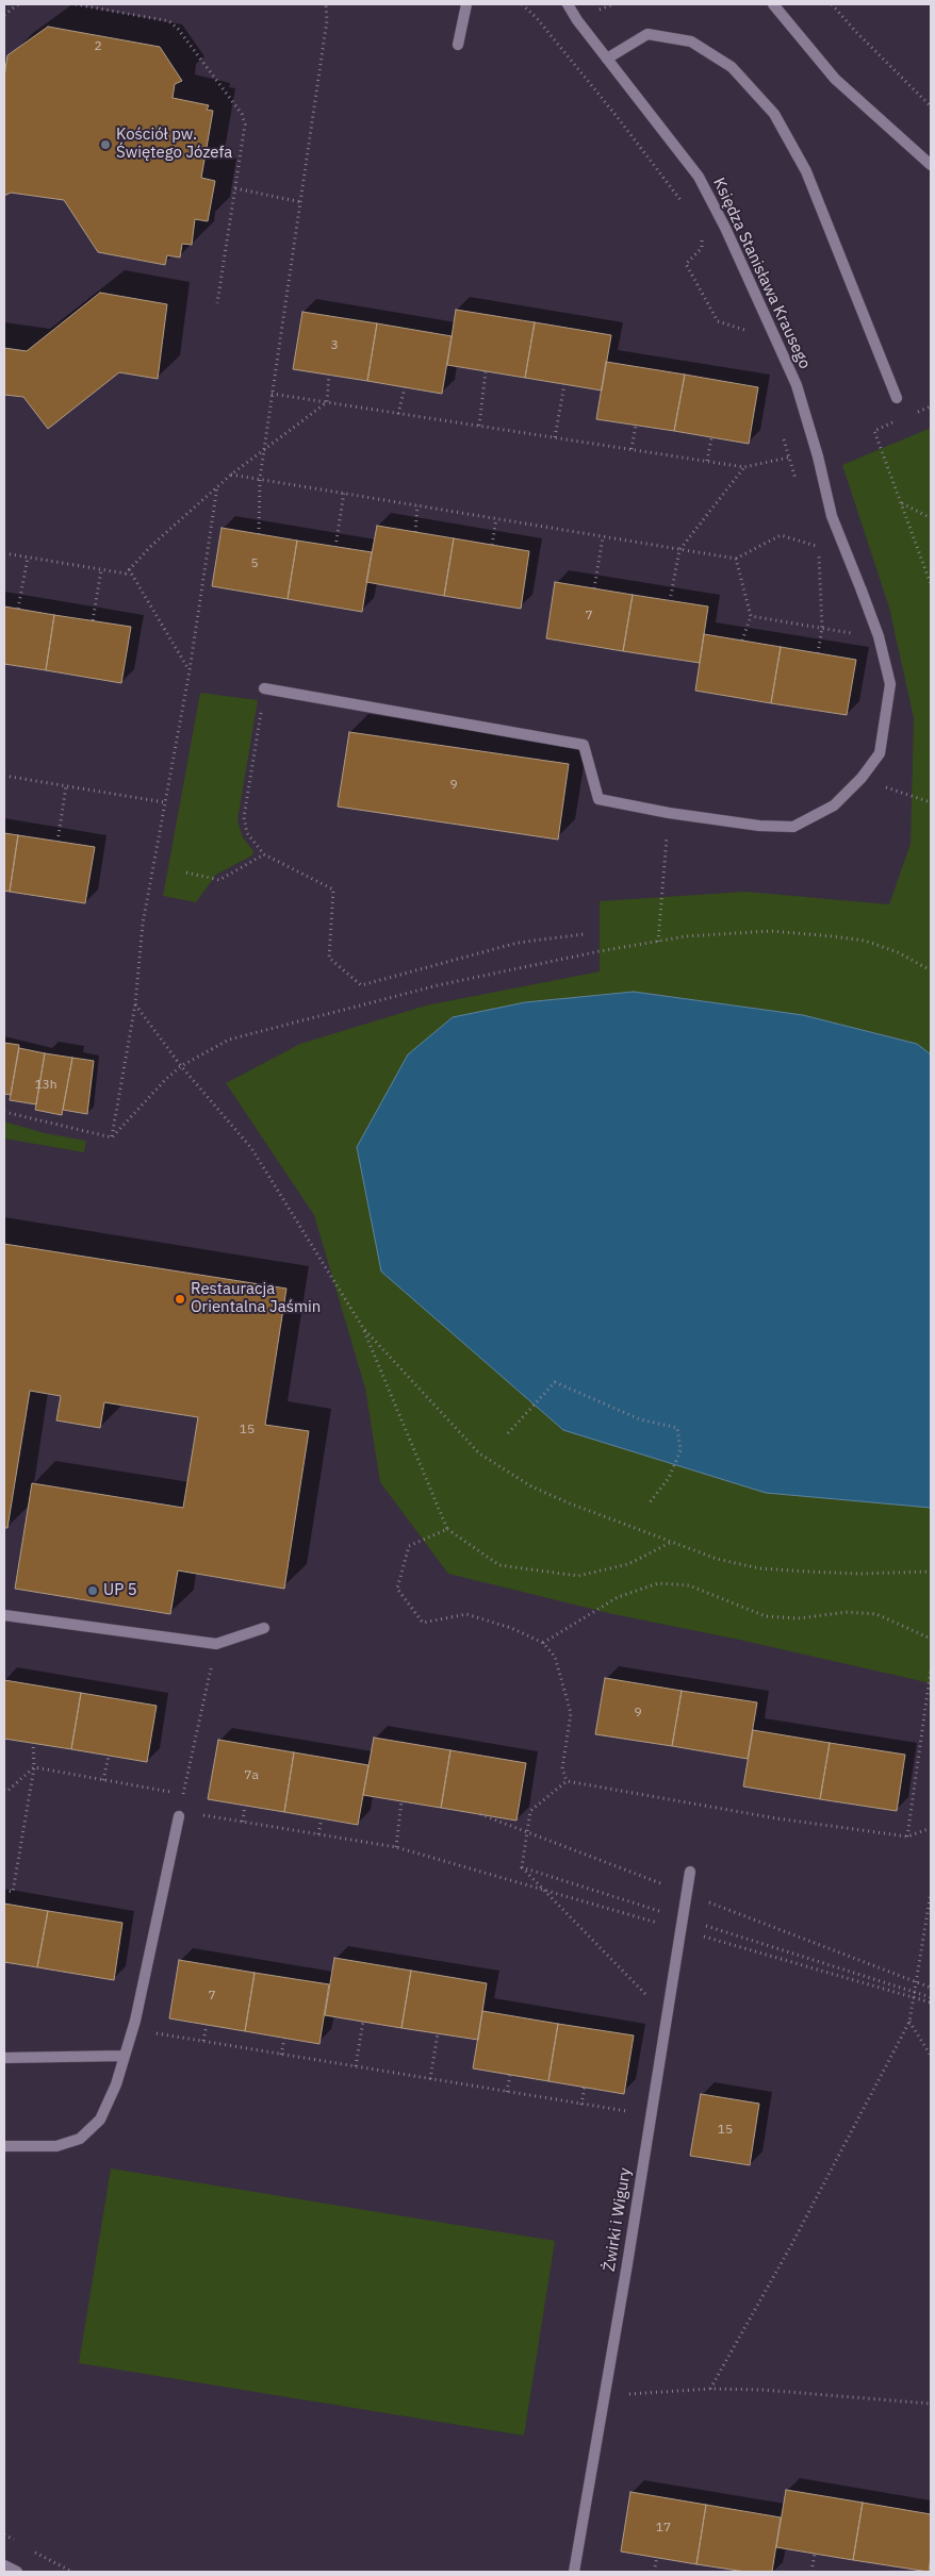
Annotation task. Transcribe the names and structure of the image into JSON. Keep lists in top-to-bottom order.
{
  "streets": {
    "street": ["Księdza Stanisława Krausego", "Żwirki i Wigury"]
  },
  "places": ["Kościół pw. Świętego Józefa", "Restauracja Orientalna Jaśmin", "UP 5"],
  "house_numbers": [
    "2",
    "3",
    "5",
    "7",
    "9",
    "13h",
    "15",
    "9",
    "7a",
    "7",
    "15",
    "17"
  ]
}
